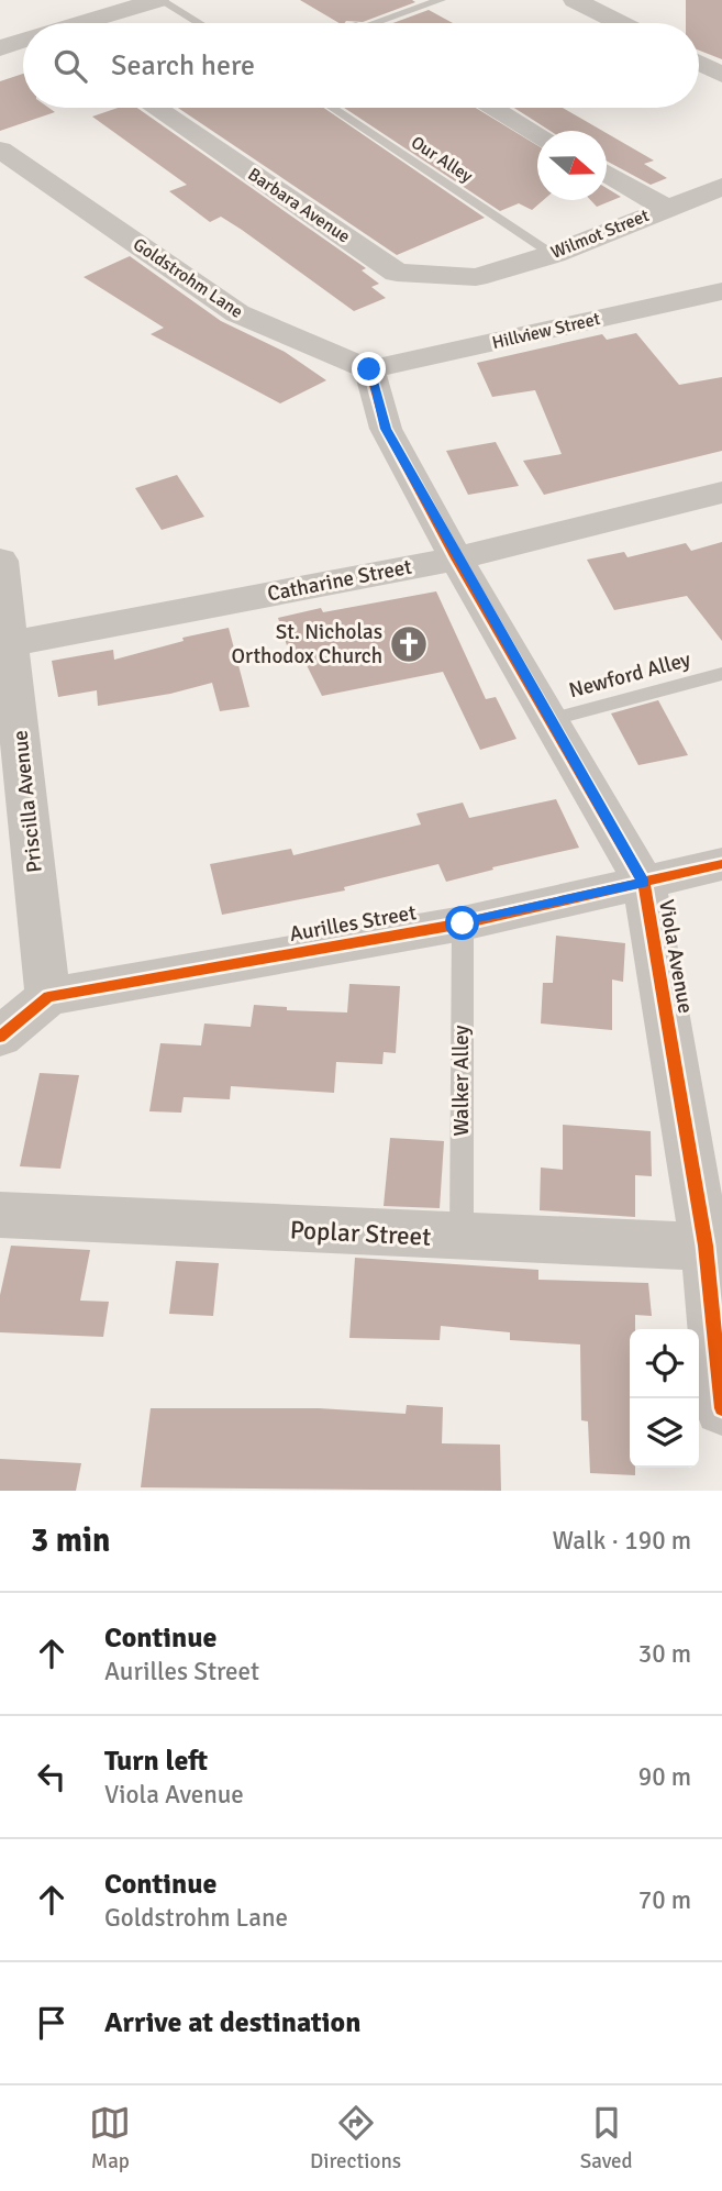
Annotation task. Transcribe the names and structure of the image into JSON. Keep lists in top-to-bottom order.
{
  "streets": {
    "street": [
      "Barbara Avenue",
      "Wilmot Street",
      "Goldstrohm Lane",
      "Hillview Street",
      "Catharine Street",
      "Priscilla Avenue",
      "Aurilles Street",
      "Viola Avenue",
      "Poplar Street"
    ],
    "lane": ["Our Alley", "Newford Alley", "Walker Alley"]
  },
  "crossings": [
    ["Our Alley", "Wilmot Street"],
    ["Barbara Avenue", "Wilmot Street"],
    ["Goldstrohm Lane", "Hillview Street"],
    ["Catharine Street", "Priscilla Avenue"],
    ["Catharine Street", "Viola Avenue"],
    ["Newford Alley", "Viola Avenue"],
    ["Priscilla Avenue", "Aurilles Street"],
    ["Aurilles Street", "Viola Avenue"],
    ["Aurilles Street", "Walker Alley"],
    ["Viola Avenue", "Poplar Street"],
    ["Walker Alley", "Poplar Street"]
  ],
  "places": {
    "church": ["St. Nicholas Orthodox Church"]
  },
  "north": "right",
  "page": {
    "search": "Search here",
    "heading": ["3 min", "Walk · 190 m"],
    "list": [
      ["Continue", "Aurilles Street", "30 m"],
      ["Turn left", "Viola Avenue", "90 m"],
      ["Continue", "Goldstrohm Lane", "70 m"],
      "Arrive at destination"
    ],
    "nav": ["Map", "Directions", "Saved"]
  }
}
